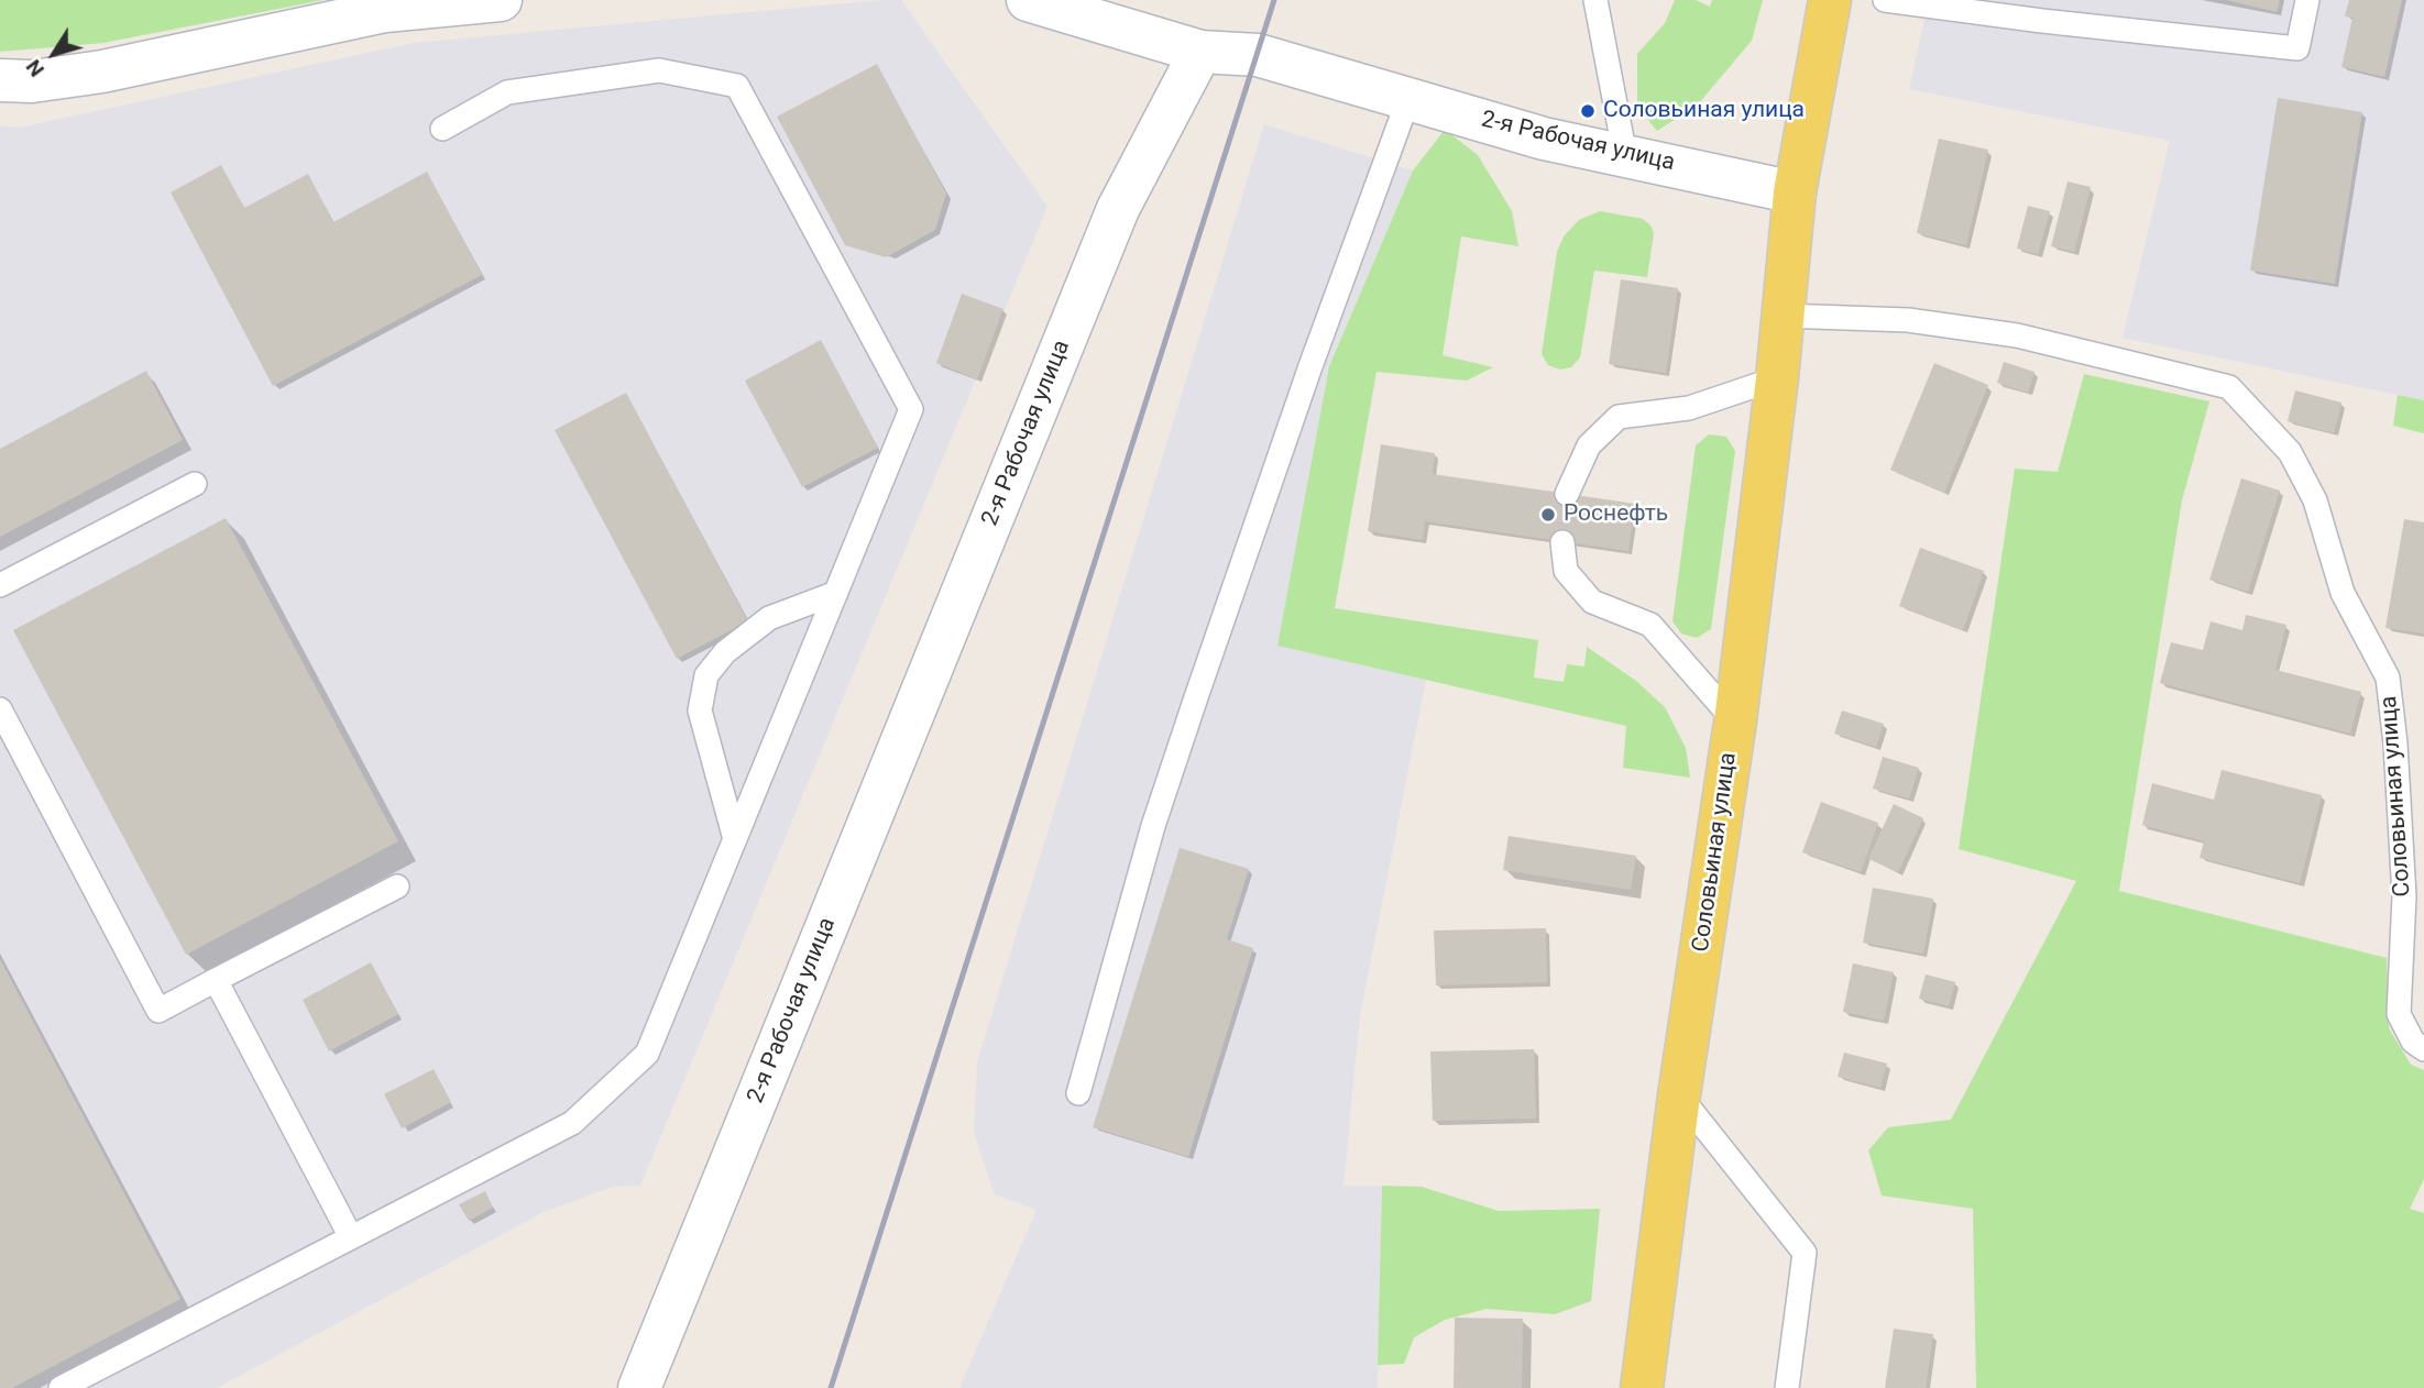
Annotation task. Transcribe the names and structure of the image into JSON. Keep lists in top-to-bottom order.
{
  "streets": {
    "main road": ["2-я Рабочая улица", "Соловьиная улица"]
  },
  "crossings": [
    ["2-я Рабочая улица", "Соловьиная улица"]
  ],
  "places": ["Соловьиная улица", "Роснефть"],
  "north": "bottom left"
}
